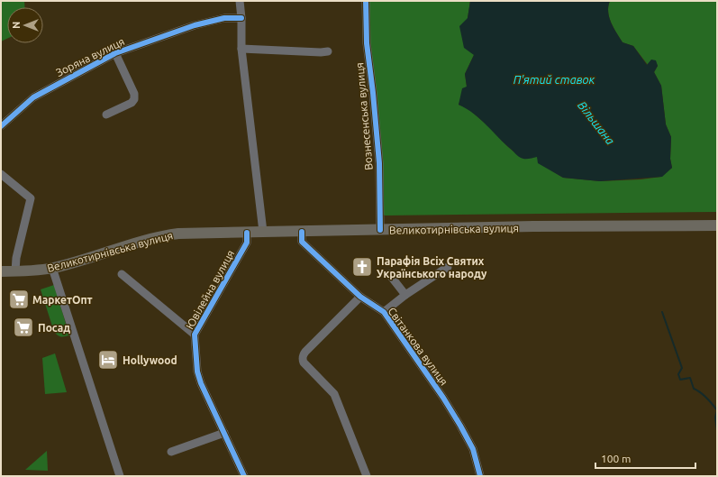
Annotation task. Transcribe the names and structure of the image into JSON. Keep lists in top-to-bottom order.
{
  "streets": {
    "main road": ["Великотирнівська вулиця"],
    "street": [
      "Зоряна вулиця",
      "Вознесенська вулиця",
      "Ювілейна вулиця",
      "Світанкова вулиця"
    ]
  },
  "crossings": [
    ["Вознесенська вулиця", "Великотирнівська вулиця"],
    ["Великотирнівська вулиця", "Ювілейна вулиця"],
    ["Великотирнівська вулиця", "Світанкова вулиця"]
  ],
  "water": ["П'ятий ставок", "Вільшана"],
  "places": {
    "church": ["Парафія Всіх Святих Українського народу"],
    "supermarket": ["МаркетОпт", "Посад"],
    "hotel": ["Hollywood"]
  },
  "scale_bar": "100 m",
  "north": "left"
}
